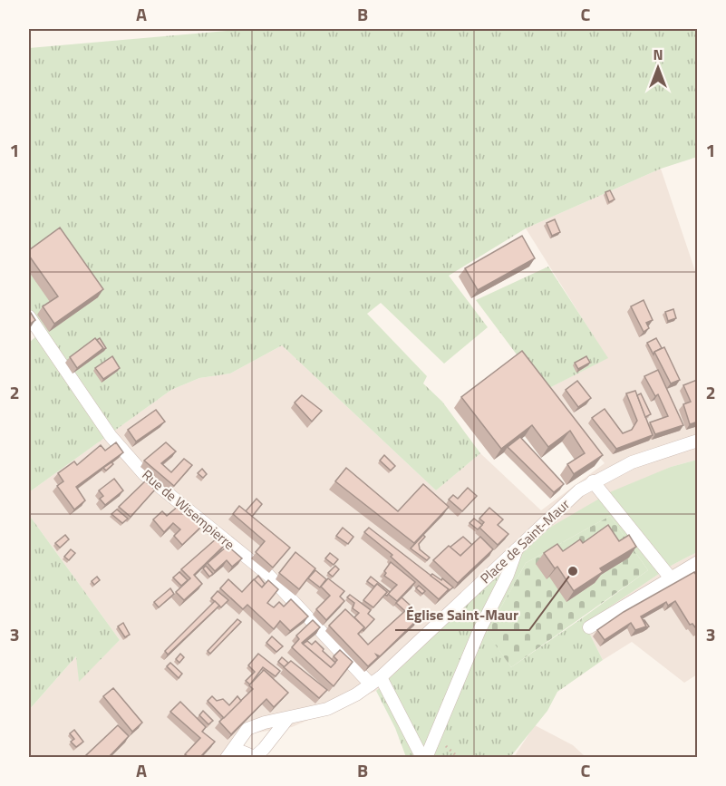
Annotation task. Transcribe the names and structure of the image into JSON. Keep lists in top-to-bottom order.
{
  "streets": {
    "street": ["Rue de Wisempierre", "Place de Saint-Maur"]
  },
  "crossings": [
    ["Rue de Wisempierre", "Place de Saint-Maur"]
  ],
  "places": ["Église Saint-Maur"],
  "north": "top",
  "grid": {
    "columns": ["A", "B", "C"],
    "rows": ["1", "2", "3"]
  }
}
